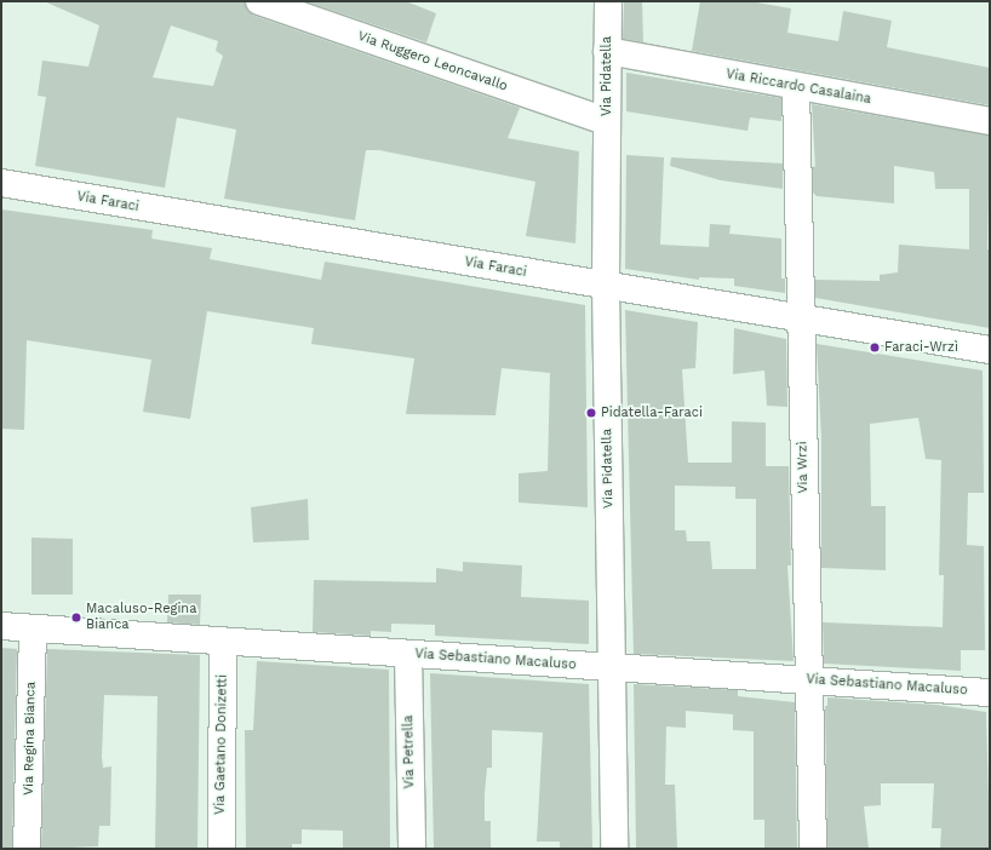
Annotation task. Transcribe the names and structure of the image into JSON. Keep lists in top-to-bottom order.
{
  "streets": {
    "street": [
      "Via Ruggero Leoncavallo",
      "Via Pidatella",
      "Via Riccardo Casalaina",
      "Via Faraci",
      "Via Wrzì",
      "Via Sebastiano Macaluso",
      "Via Regina Bianca",
      "Via Gaetano Donizetti",
      "Via Petrella"
    ]
  },
  "crossings": [
    ["Via Ruggero Leoncavallo", "Via Pidatella"],
    ["Via Pidatella", "Via Riccardo Casalaina"],
    ["Via Pidatella", "Via Faraci"],
    ["Via Pidatella", "Via Sebastiano Macaluso"],
    ["Via Riccardo Casalaina", "Via Wrzì"],
    ["Via Faraci", "Via Wrzì"],
    ["Via Wrzì", "Via Sebastiano Macaluso"],
    ["Via Sebastiano Macaluso", "Via Regina Bianca"],
    ["Via Sebastiano Macaluso", "Via Gaetano Donizetti"],
    ["Via Sebastiano Macaluso", "Via Petrella"]
  ],
  "places": ["Faraci-Wrzì", "Pidatella-Faraci", "Macaluso-Regina Bianca"]
}
